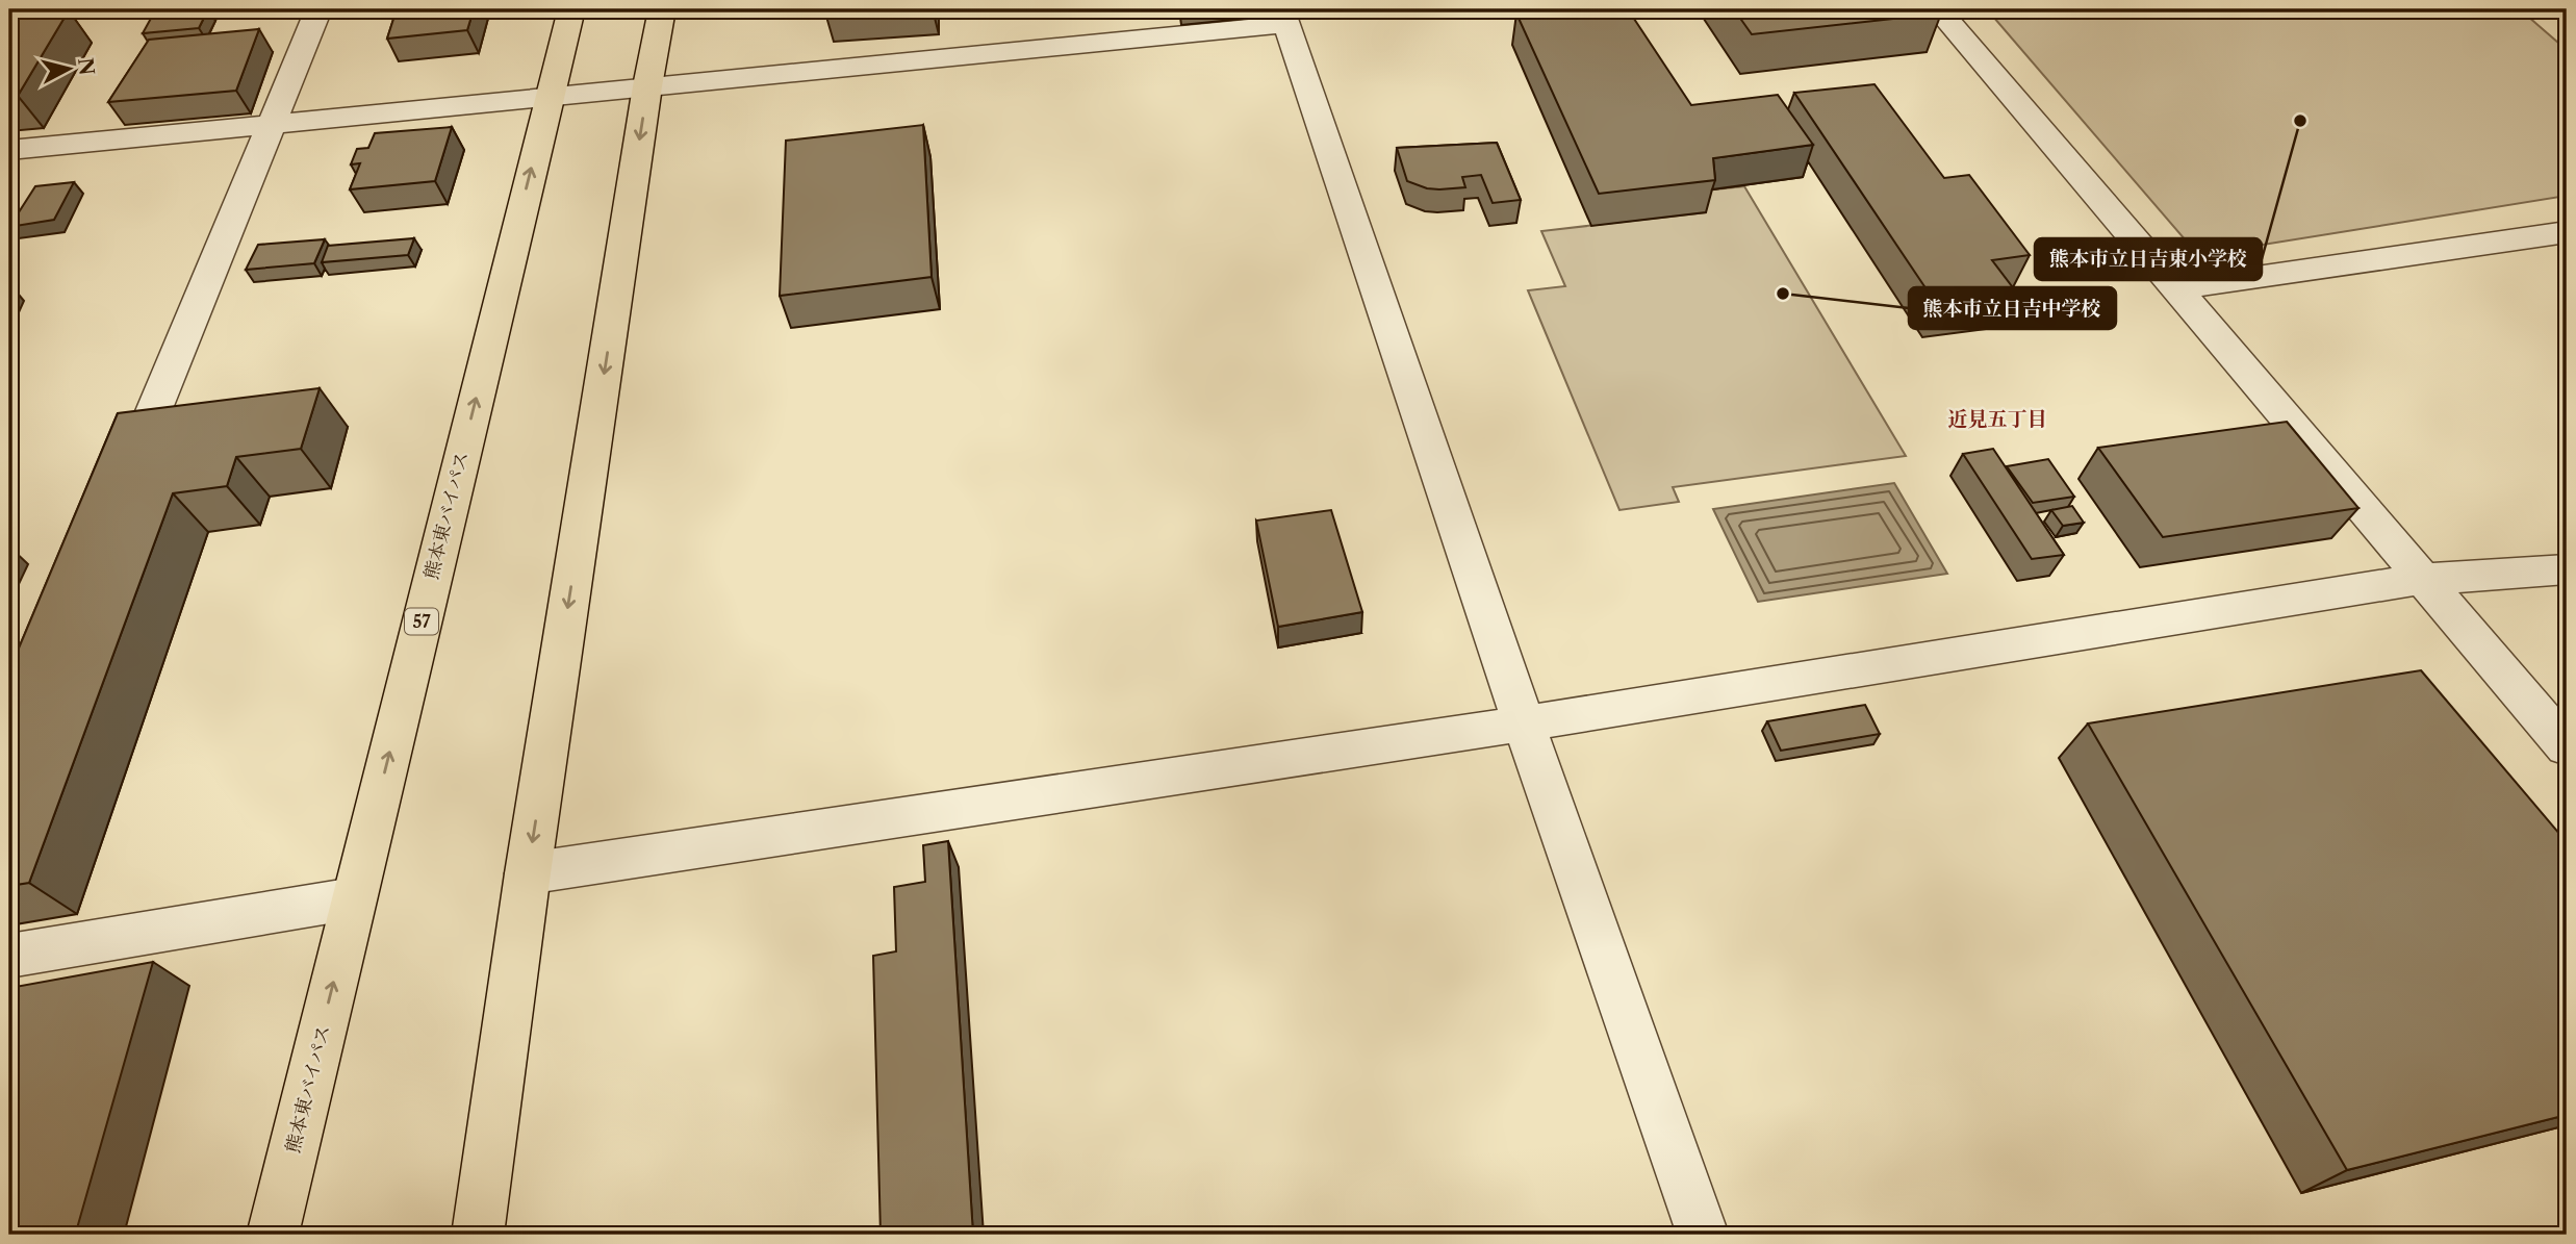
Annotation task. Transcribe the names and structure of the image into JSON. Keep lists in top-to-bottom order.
{
  "streets": {
    "highway": ["熊本東バイパス", "57"]
  },
  "districts": ["近見五丁目"],
  "places": ["熊本市立日吉東小学校", "熊本市立日吉中学校"],
  "north": "right"
}
